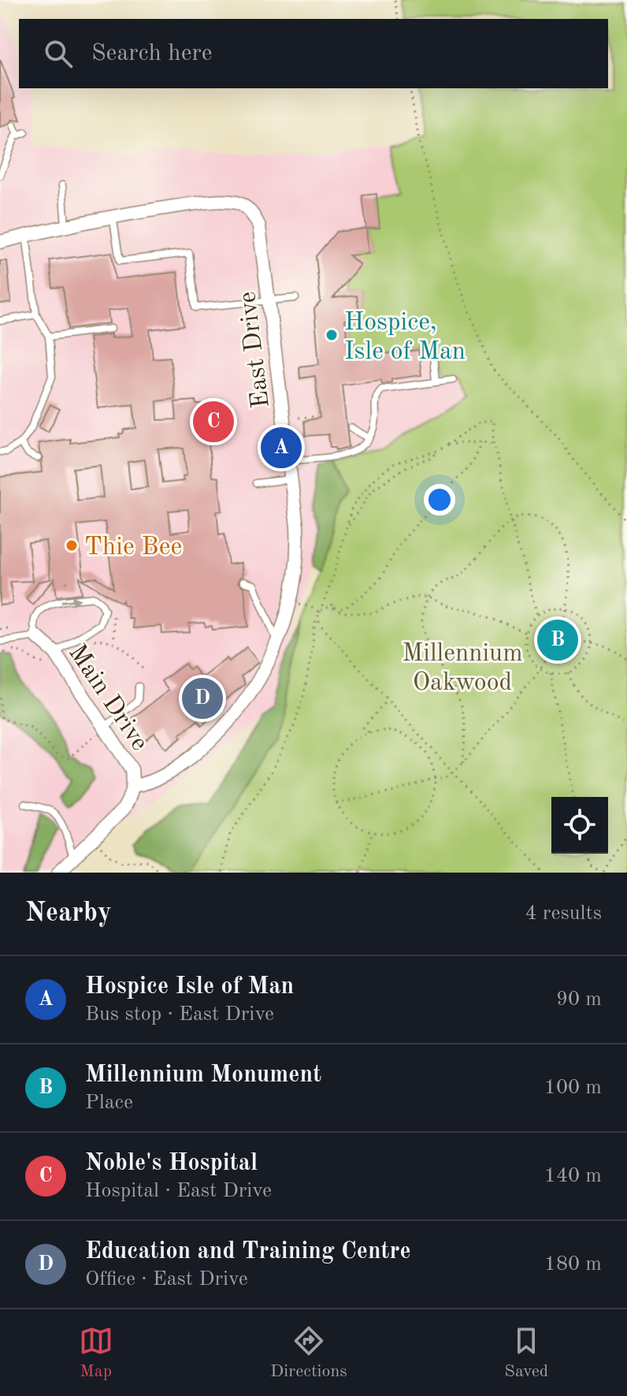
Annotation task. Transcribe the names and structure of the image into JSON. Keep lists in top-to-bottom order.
{
  "streets": {
    "street": ["East Drive", "Main Drive"]
  },
  "crossings": [
    ["East Drive", "Main Drive"]
  ],
  "parks": ["Millennium Oakwood"],
  "places": ["Hospice, Isle of Man", "Thie Bee"],
  "page": {
    "search": "Search here",
    "pins": [
      "C",
      "A",
      "B",
      "D"
    ],
    "heading": ["Nearby", "4 results"],
    "list": [
      {
        "mark": "A",
        "name": "Hospice Isle of Man",
        "note": "Bus stop · East Drive",
        "value": "90 m"
      },
      {
        "mark": "B",
        "name": "Millennium Monument",
        "note": "Place",
        "value": "100 m"
      },
      {
        "mark": "C",
        "name": "Noble's Hospital",
        "note": "Hospital · East Drive",
        "value": "140 m"
      },
      {
        "mark": "D",
        "name": "Education and Training Centre",
        "note": "Office · East Drive",
        "value": "180 m"
      }
    ],
    "nav": ["Map", "Directions", "Saved"]
  }
}
